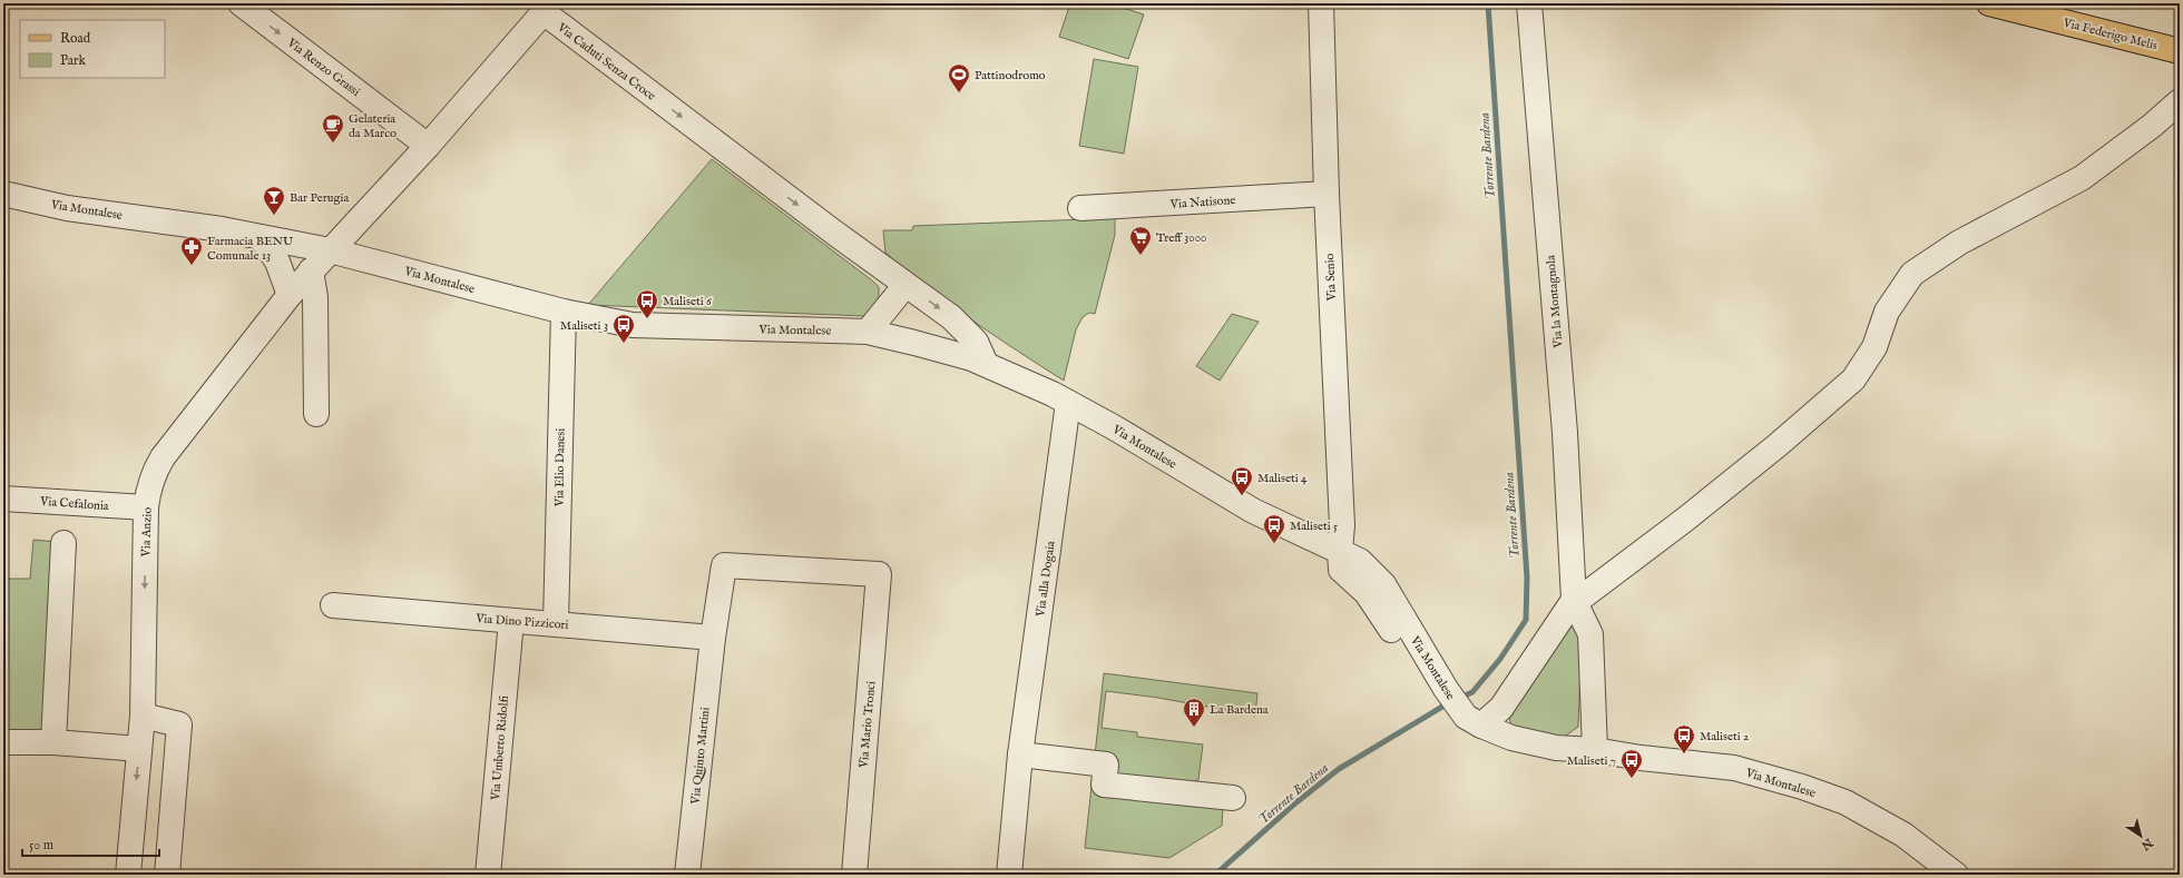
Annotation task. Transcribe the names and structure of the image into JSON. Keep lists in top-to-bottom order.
{
  "streets": {
    "main road": ["Via Federigo Melis"],
    "street": [
      "Via Caduti Senza Croce",
      "Via Renzo Grassi",
      "Via Natisone",
      "Via Montalese",
      "Via Senio",
      "Via la Montagnola",
      "Via Elio Danesi",
      "Via Cefalonia",
      "Via Anzio",
      "Via alla Dogaia",
      "Via Dino Pizzicori",
      "Via Mario Tronci",
      "Via Umberto Ridolfi",
      "Via Quinto Martini"
    ]
  },
  "crossings": [
    ["Via Caduti Senza Croce", "Via Renzo Grassi"],
    ["Via Caduti Senza Croce", "Via Montalese"],
    ["Via Caduti Senza Croce", "Via Anzio"],
    ["Via Natisone", "Via Senio"],
    ["Via Montalese", "Via Senio"],
    ["Via Montalese", "Via Elio Danesi"],
    ["Via Montalese", "Via Anzio"],
    ["Via Montalese", "Via alla Dogaia"],
    ["Via Elio Danesi", "Via Dino Pizzicori"],
    ["Via Cefalonia", "Via Anzio"],
    ["Via Dino Pizzicori", "Via Umberto Ridolfi"],
    ["Via Dino Pizzicori", "Via Quinto Martini"],
    ["Via Mario Tronci", "Via Quinto Martini"]
  ],
  "one_way": ["Via Caduti Senza Croce", "Via Renzo Grassi"],
  "water": ["Torrente Bardena"],
  "places": {
    "sports": ["Pattinodromo"],
    "cafe": ["Gelateria da Marco"],
    "bar": ["Bar Perugia"],
    "supermarket": ["Treff 3000"],
    "pharmacy": ["Farmacia BENU Comunale 13"],
    "bus stop": [
      "Maliseti 6",
      "Maliseti 3",
      "Maliseti 4",
      "Maliseti 5",
      "Maliseti 2",
      "Maliseti 7"
    ],
    "building": ["La Bardena"]
  },
  "legend": ["Road", "Park"],
  "scale_bar": "50 m",
  "north": "bottom right"
}
